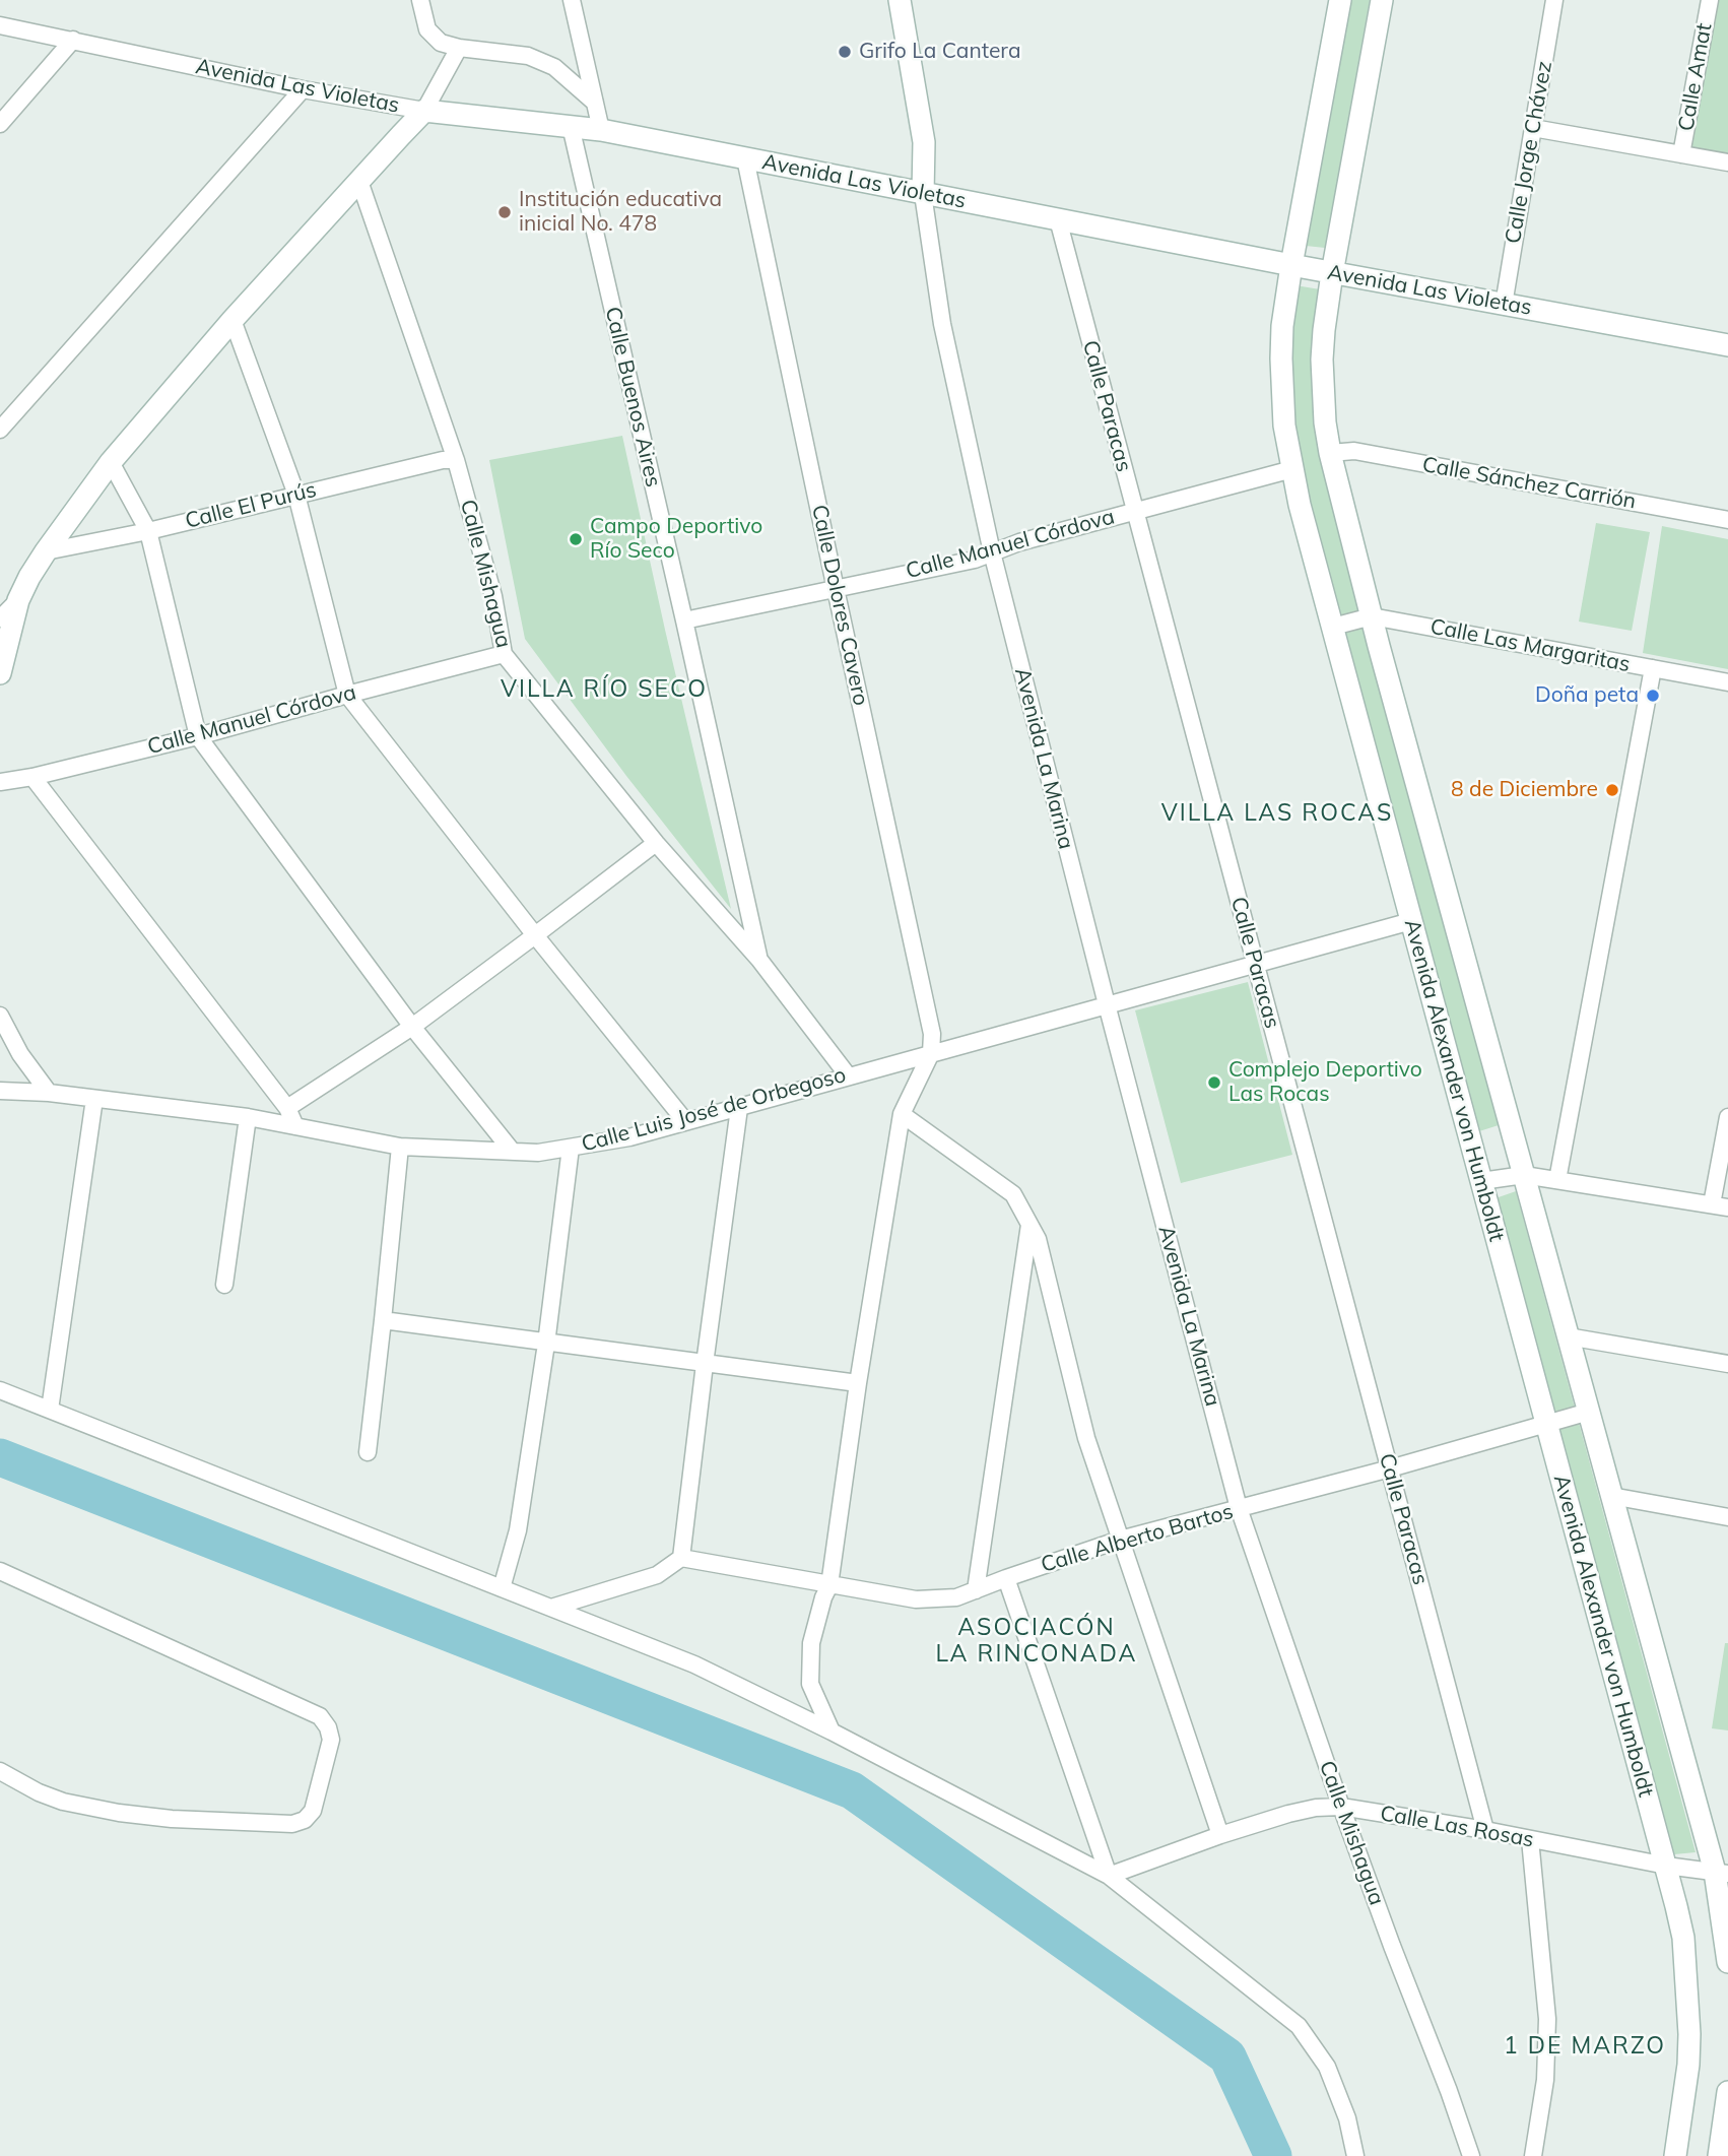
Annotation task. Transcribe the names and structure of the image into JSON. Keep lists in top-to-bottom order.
{
  "streets": {
    "main road": ["Avenida Las Violetas", "Avenida La Marina", "Avenida Alexander von Humboldt"],
    "street": [
      "Calle Amat",
      "Calle Jorge Chávez",
      "Calle Buenos Aires",
      "Calle Paracas",
      "Calle Sánchez Carrión",
      "Calle El Purús",
      "Calle Manuel Córdova",
      "Calle Mishagua",
      "Calle Dolores Cavero",
      "Calle Las Margaritas",
      "Calle Luis José de Orbegoso",
      "Calle Alberto Bartos",
      "Calle Las Rosas"
    ]
  },
  "crossings": [
    ["Avenida Las Violetas", "Calle Jorge Chávez"],
    ["Avenida Las Violetas", "Calle Buenos Aires"],
    ["Avenida Las Violetas", "Calle Paracas"],
    ["Avenida Las Violetas", "Calle Dolores Cavero"],
    ["Avenida Las Violetas", "Avenida La Marina"],
    ["Avenida Las Violetas", "Avenida Alexander von Humboldt"],
    ["Calle Buenos Aires", "Calle Manuel Córdova"],
    ["Calle Buenos Aires", "Calle Mishagua"],
    ["Calle Paracas", "Calle Manuel Córdova"],
    ["Calle Paracas", "Calle Luis José de Orbegoso"],
    ["Calle Paracas", "Calle Alberto Bartos"],
    ["Calle Paracas", "Calle Las Rosas"],
    ["Calle Sánchez Carrión", "Avenida Alexander von Humboldt"],
    ["Calle El Purús", "Calle Mishagua"],
    ["Calle Manuel Córdova", "Calle Mishagua"],
    ["Calle Manuel Córdova", "Calle Dolores Cavero"],
    ["Calle Manuel Córdova", "Avenida La Marina"],
    ["Calle Manuel Córdova", "Avenida Alexander von Humboldt"],
    ["Calle Mishagua", "Avenida La Marina"],
    ["Calle Mishagua", "Calle Luis José de Orbegoso"],
    ["Calle Mishagua", "Calle Alberto Bartos"],
    ["Calle Mishagua", "Calle Las Rosas"],
    ["Calle Dolores Cavero", "Calle Luis José de Orbegoso"],
    ["Calle Las Margaritas", "Avenida Alexander von Humboldt"],
    ["Avenida La Marina", "Calle Luis José de Orbegoso"],
    ["Avenida La Marina", "Calle Alberto Bartos"],
    ["Avenida Alexander von Humboldt", "Calle Luis José de Orbegoso"],
    ["Avenida Alexander von Humboldt", "Calle Alberto Bartos"],
    ["Avenida Alexander von Humboldt", "Calle Las Rosas"]
  ],
  "districts": [
    "VILLA RÍO SECO",
    "VILLA LAS ROCAS",
    "ASOCIACÓN LA RINCONADA",
    "1 DE MARZO"
  ],
  "places": [
    "Grifo La Cantera",
    "Institución educativa inicial No. 478",
    "Campo Deportivo Río Seco",
    "Doña peta",
    "8 de Diciembre",
    "Complejo Deportivo Las Rocas"
  ]
}
